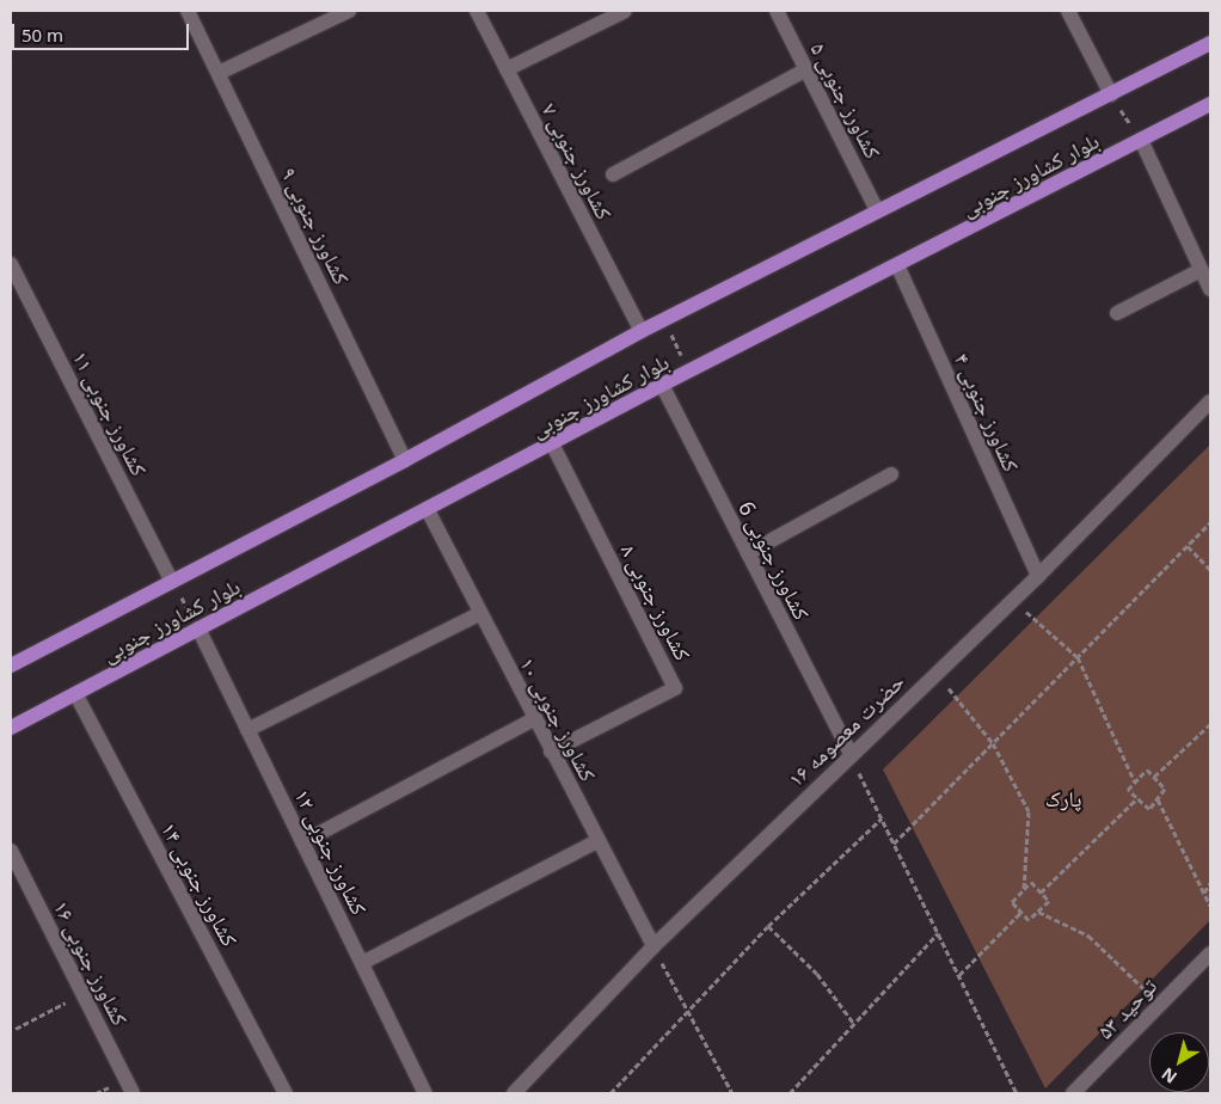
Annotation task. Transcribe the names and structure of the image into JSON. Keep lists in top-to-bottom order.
{
  "streets": {
    "main road": ["بلوار کشاورز جنوبی"],
    "street": [
      "کشاورز جنوبی ۵",
      "کشاورز جنوبی ۷",
      "کشاورز جنوبی ۹",
      "کشاورز جنوبی ۴",
      "کشاورز جنوبی ۱۱",
      "کشاورز جنوبی 6",
      "کشاورز جنوبی ۸",
      "کشاورز جنوبی ۱۰",
      "حضرت معصومه ۱۶",
      "کشاورز جنوبی ۱۲",
      "کشاورز جنوبی ۱۴",
      "کشاورز جنوبی ۱۶",
      "توحید ۵۳"
    ]
  },
  "crossings": [
    ["کشاورز جنوبی ۵", "بلوار کشاورز جنوبی"],
    ["کشاورز جنوبی ۷", "بلوار کشاورز جنوبی"],
    ["بلوار کشاورز جنوبی", "کشاورز جنوبی ۹"],
    ["بلوار کشاورز جنوبی", "کشاورز جنوبی ۴"],
    ["بلوار کشاورز جنوبی", "کشاورز جنوبی ۱۱"],
    ["بلوار کشاورز جنوبی", "کشاورز جنوبی 6"],
    ["بلوار کشاورز جنوبی", "کشاورز جنوبی ۸"],
    ["بلوار کشاورز جنوبی", "کشاورز جنوبی ۱۰"],
    ["بلوار کشاورز جنوبی", "کشاورز جنوبی ۱۲"],
    ["بلوار کشاورز جنوبی", "کشاورز جنوبی ۱۴"],
    ["کشاورز جنوبی ۴", "حضرت معصومه ۱۶"],
    ["کشاورز جنوبی 6", "حضرت معصومه ۱۶"],
    ["کشاورز جنوبی ۸", "کشاورز جنوبی ۱۰"],
    ["کشاورز جنوبی ۱۰", "حضرت معصومه ۱۶"]
  ],
  "parks": ["پارک"],
  "scale_bar": "50 m",
  "north": "bottom left"
}
